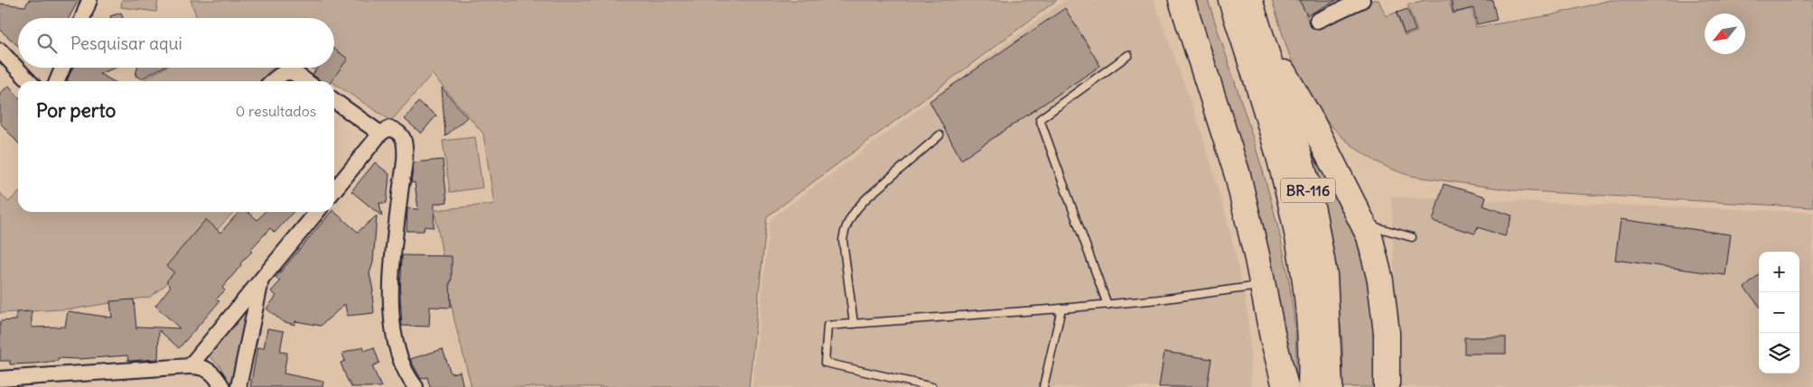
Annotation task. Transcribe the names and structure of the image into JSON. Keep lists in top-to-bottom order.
{
  "streets": {
    "highway": ["BR-116"]
  },
  "north": "bottom left",
  "page": {
    "search": "Pesquisar aqui",
    "heading": ["Por perto", "0 resultados"],
    "map_buttons": ["+", "−"]
  }
}
